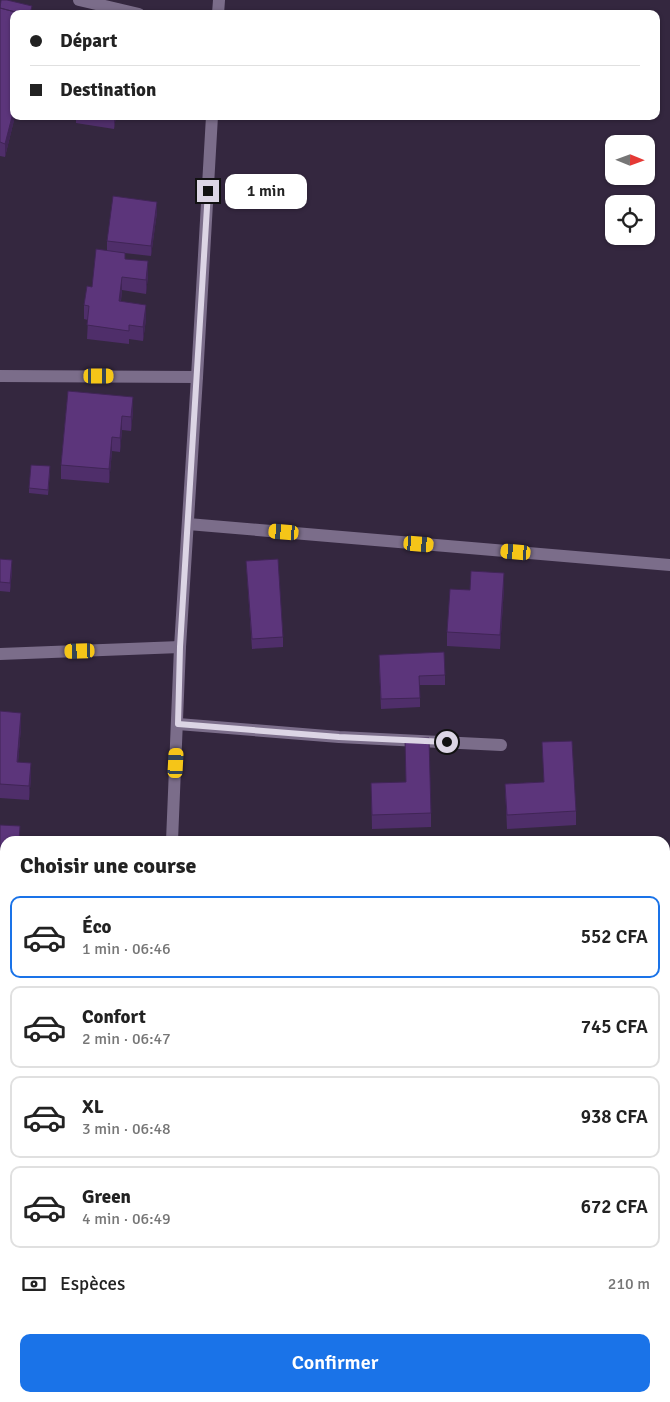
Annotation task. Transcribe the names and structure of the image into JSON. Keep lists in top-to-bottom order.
{
  "north": "right",
  "page": {
    "banner": ["Départ", "Destination"],
    "bubble": "1 min",
    "heading": "Choisir une course",
    "list": [
      {
        "name": "Éco",
        "note": "1 min · 06:46",
        "value": "552 CFA"
      },
      {
        "name": "Confort",
        "note": "2 min · 06:47",
        "value": "745 CFA"
      },
      {
        "name": "XL",
        "note": "3 min · 06:48",
        "value": "938 CFA"
      },
      {
        "name": "Green",
        "note": "4 min · 06:49",
        "value": "672 CFA"
      }
    ],
    "pay": ["Espèces", "210 m"],
    "buttons": "Confirmer"
  }
}
